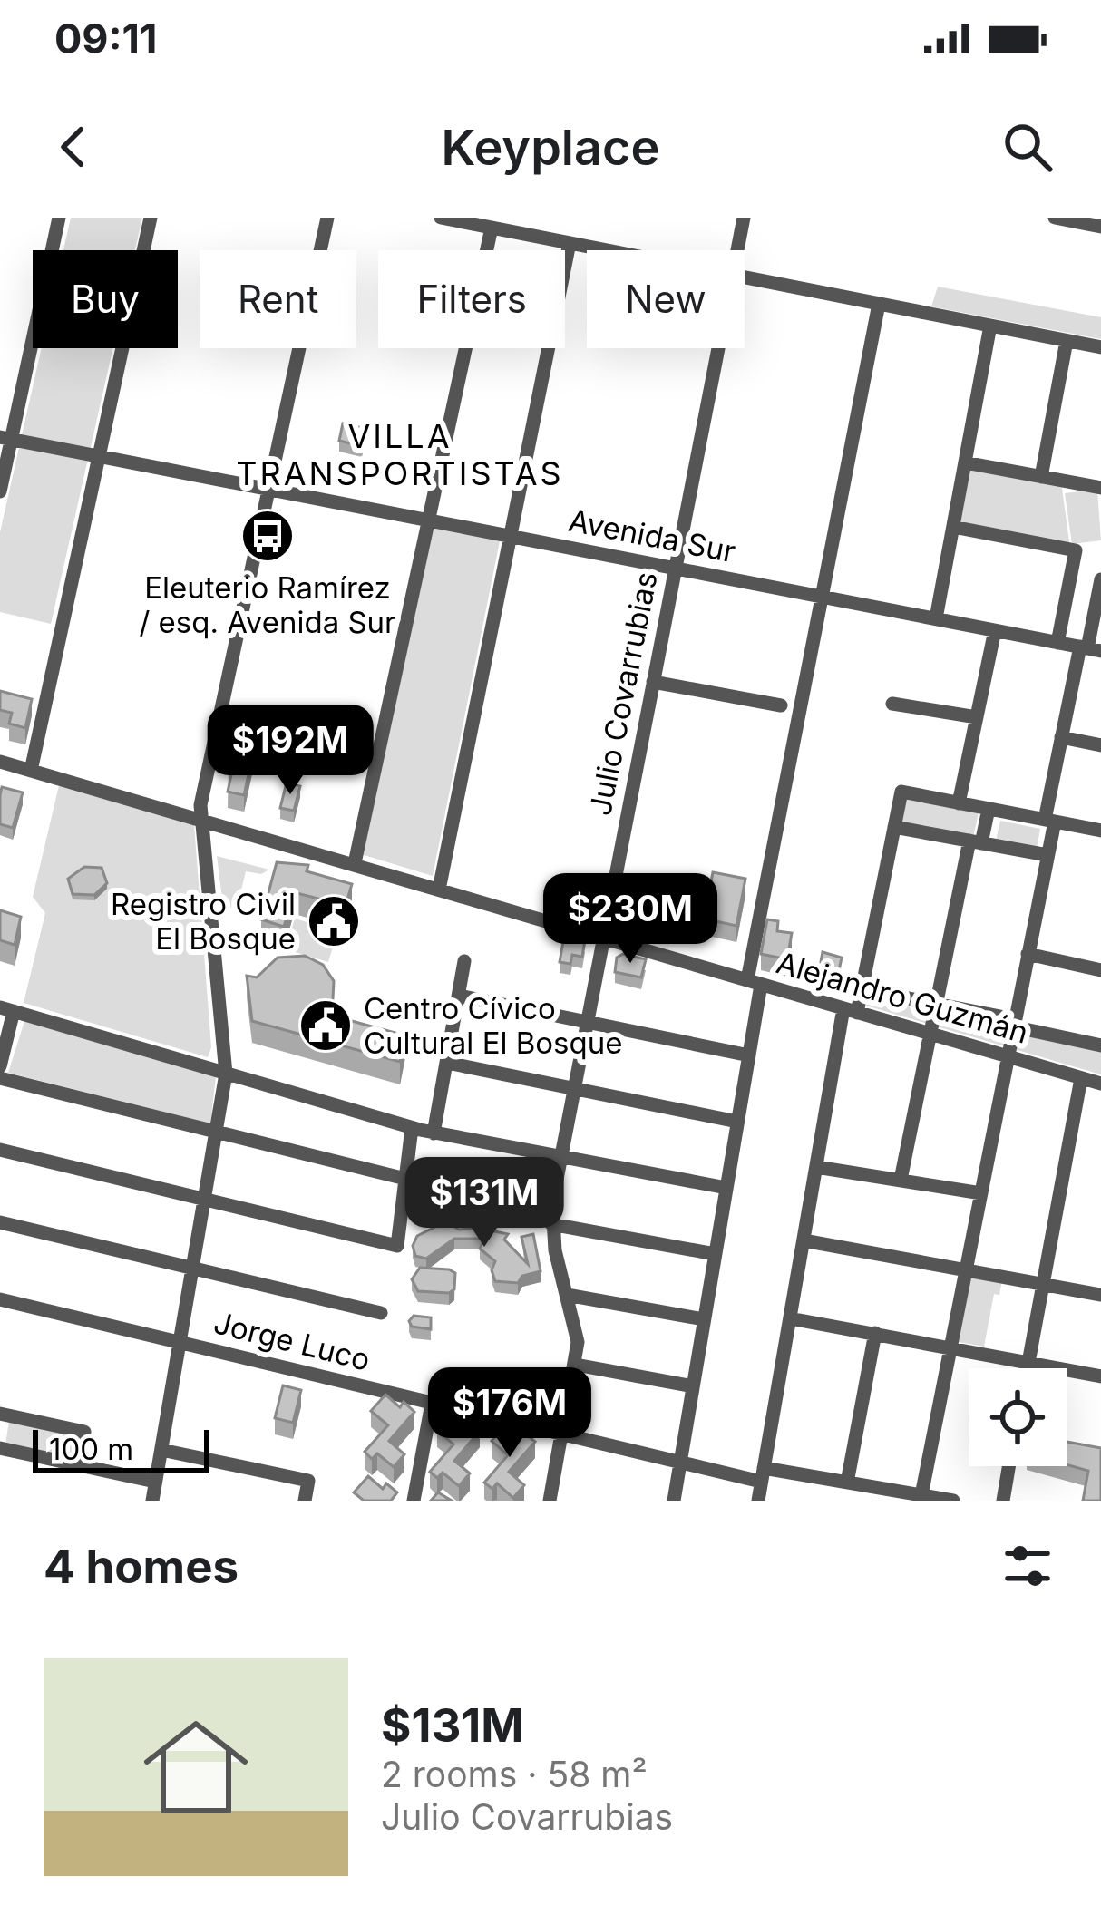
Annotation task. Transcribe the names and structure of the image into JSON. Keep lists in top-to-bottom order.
{
  "streets": {
    "street": [
      "Avenida Sur",
      "Julio Covarrubias",
      "Alejandro Guzmán",
      "Jorge Luco"
    ]
  },
  "crossings": [
    ["Avenida Sur", "Julio Covarrubias"],
    ["Julio Covarrubias", "Alejandro Guzmán"],
    ["Julio Covarrubias", "Jorge Luco"]
  ],
  "districts": ["VILLA TRANSPORTISTAS"],
  "places": {
    "bus stop": ["Eleuterio Ramírez / esq. Avenida Sur"],
    "public building": ["Registro Civil El Bosque", "Centro Cívico Cultural El Bosque"]
  },
  "scale_bar": "100 m",
  "page": {
    "status": "09:11",
    "header": "Keyplace",
    "chip": [
      "Buy",
      "Rent",
      "Filters",
      "New"
    ],
    "price": [
      "$192M",
      "$230M",
      "$131M",
      "$176M"
    ],
    "scale": "100 m",
    "heading": "4 homes",
    "list": [
      {
        "name": "$131M",
        "note": "2 rooms · 58 m² · Julio Covarrubias"
      }
    ]
  }
}
